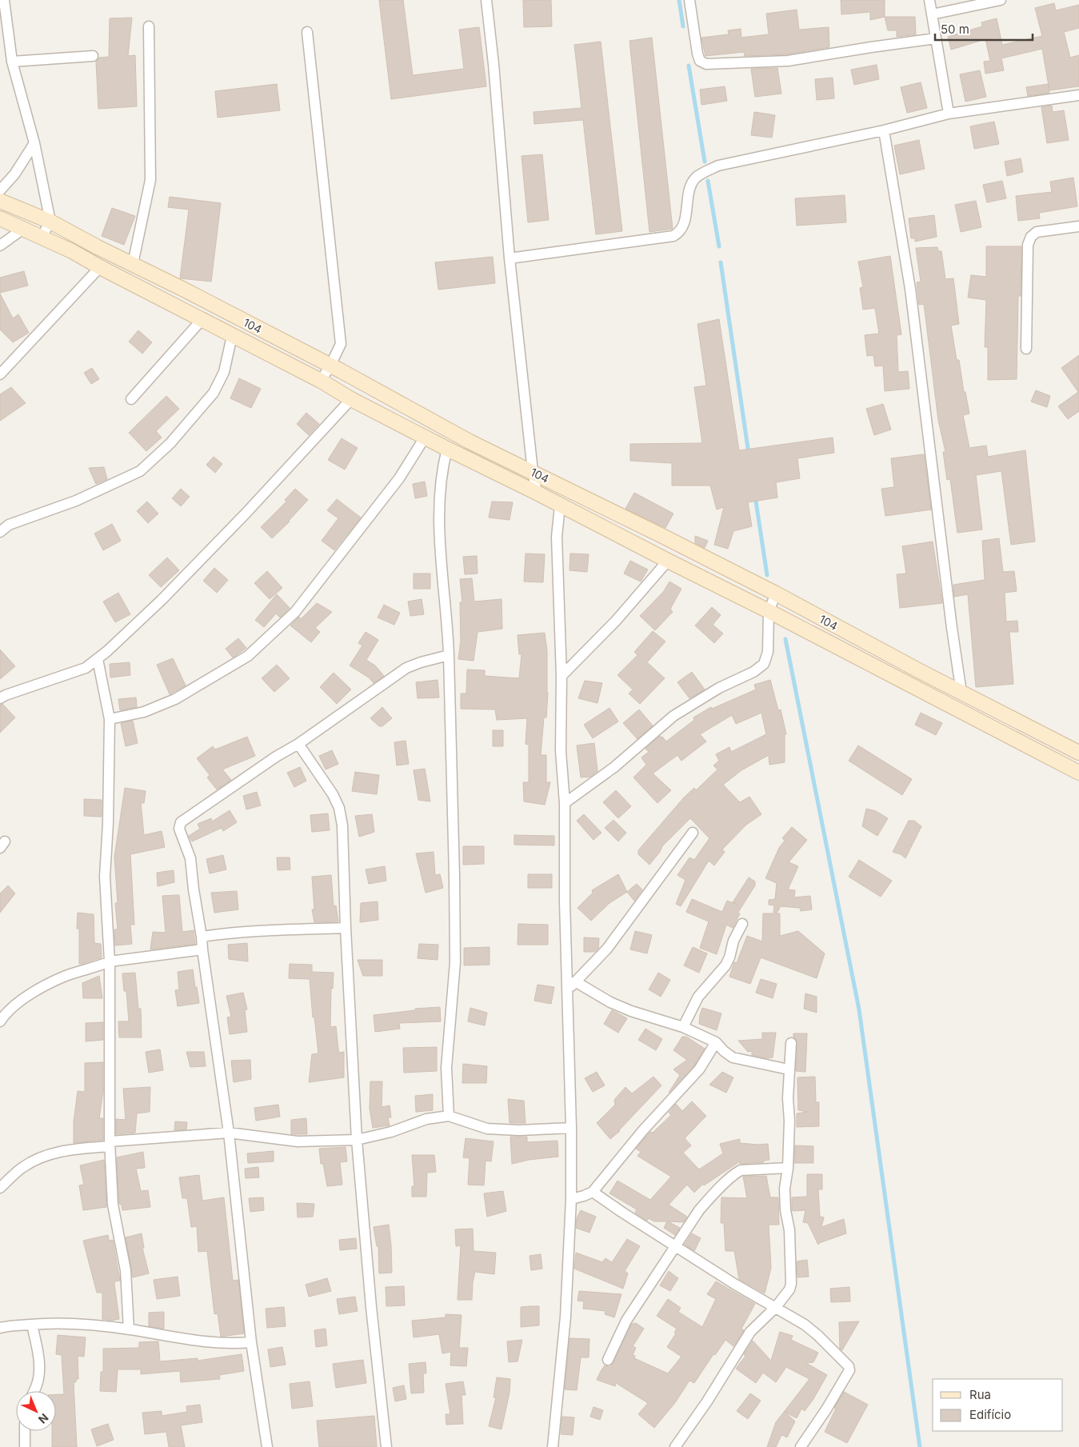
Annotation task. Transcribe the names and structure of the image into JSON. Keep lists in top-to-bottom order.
{
  "streets": {
    "street": ["104"]
  },
  "legend": ["Rua", "Edifício"],
  "scale_bar": "50 m",
  "north": "bottom right"
}
